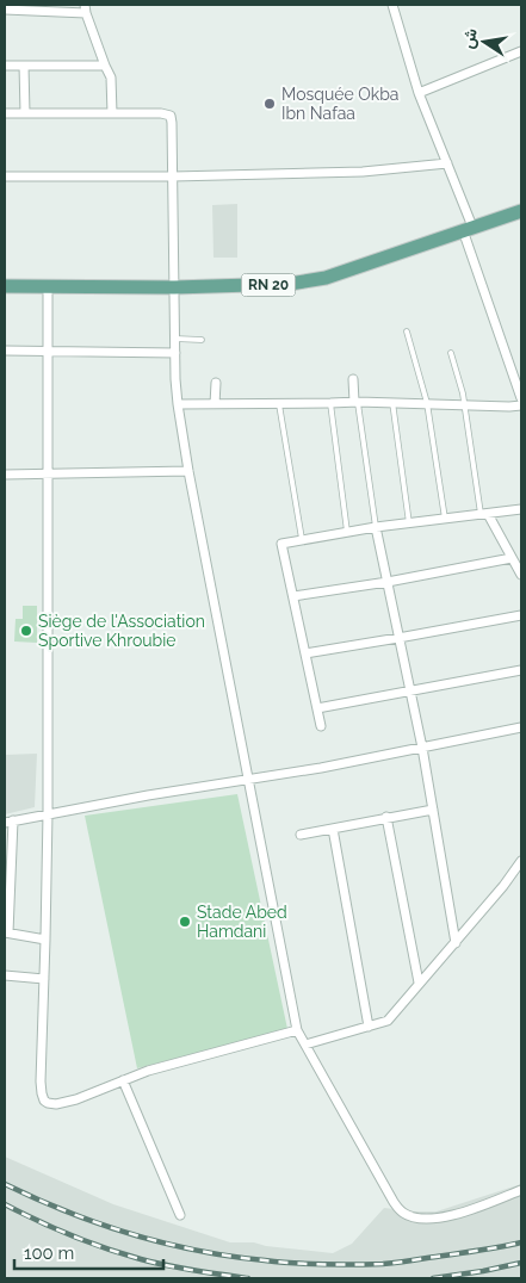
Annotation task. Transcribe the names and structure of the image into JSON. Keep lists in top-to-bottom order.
{
  "streets": {
    "main road": ["RN 20"]
  },
  "places": ["Mosquée Okba Ibn Nafaa", "Siège de l'Association Sportive Khroubie", "Stade Abed Hamdani"],
  "scale_bar": "100 m",
  "north": "left"
}
